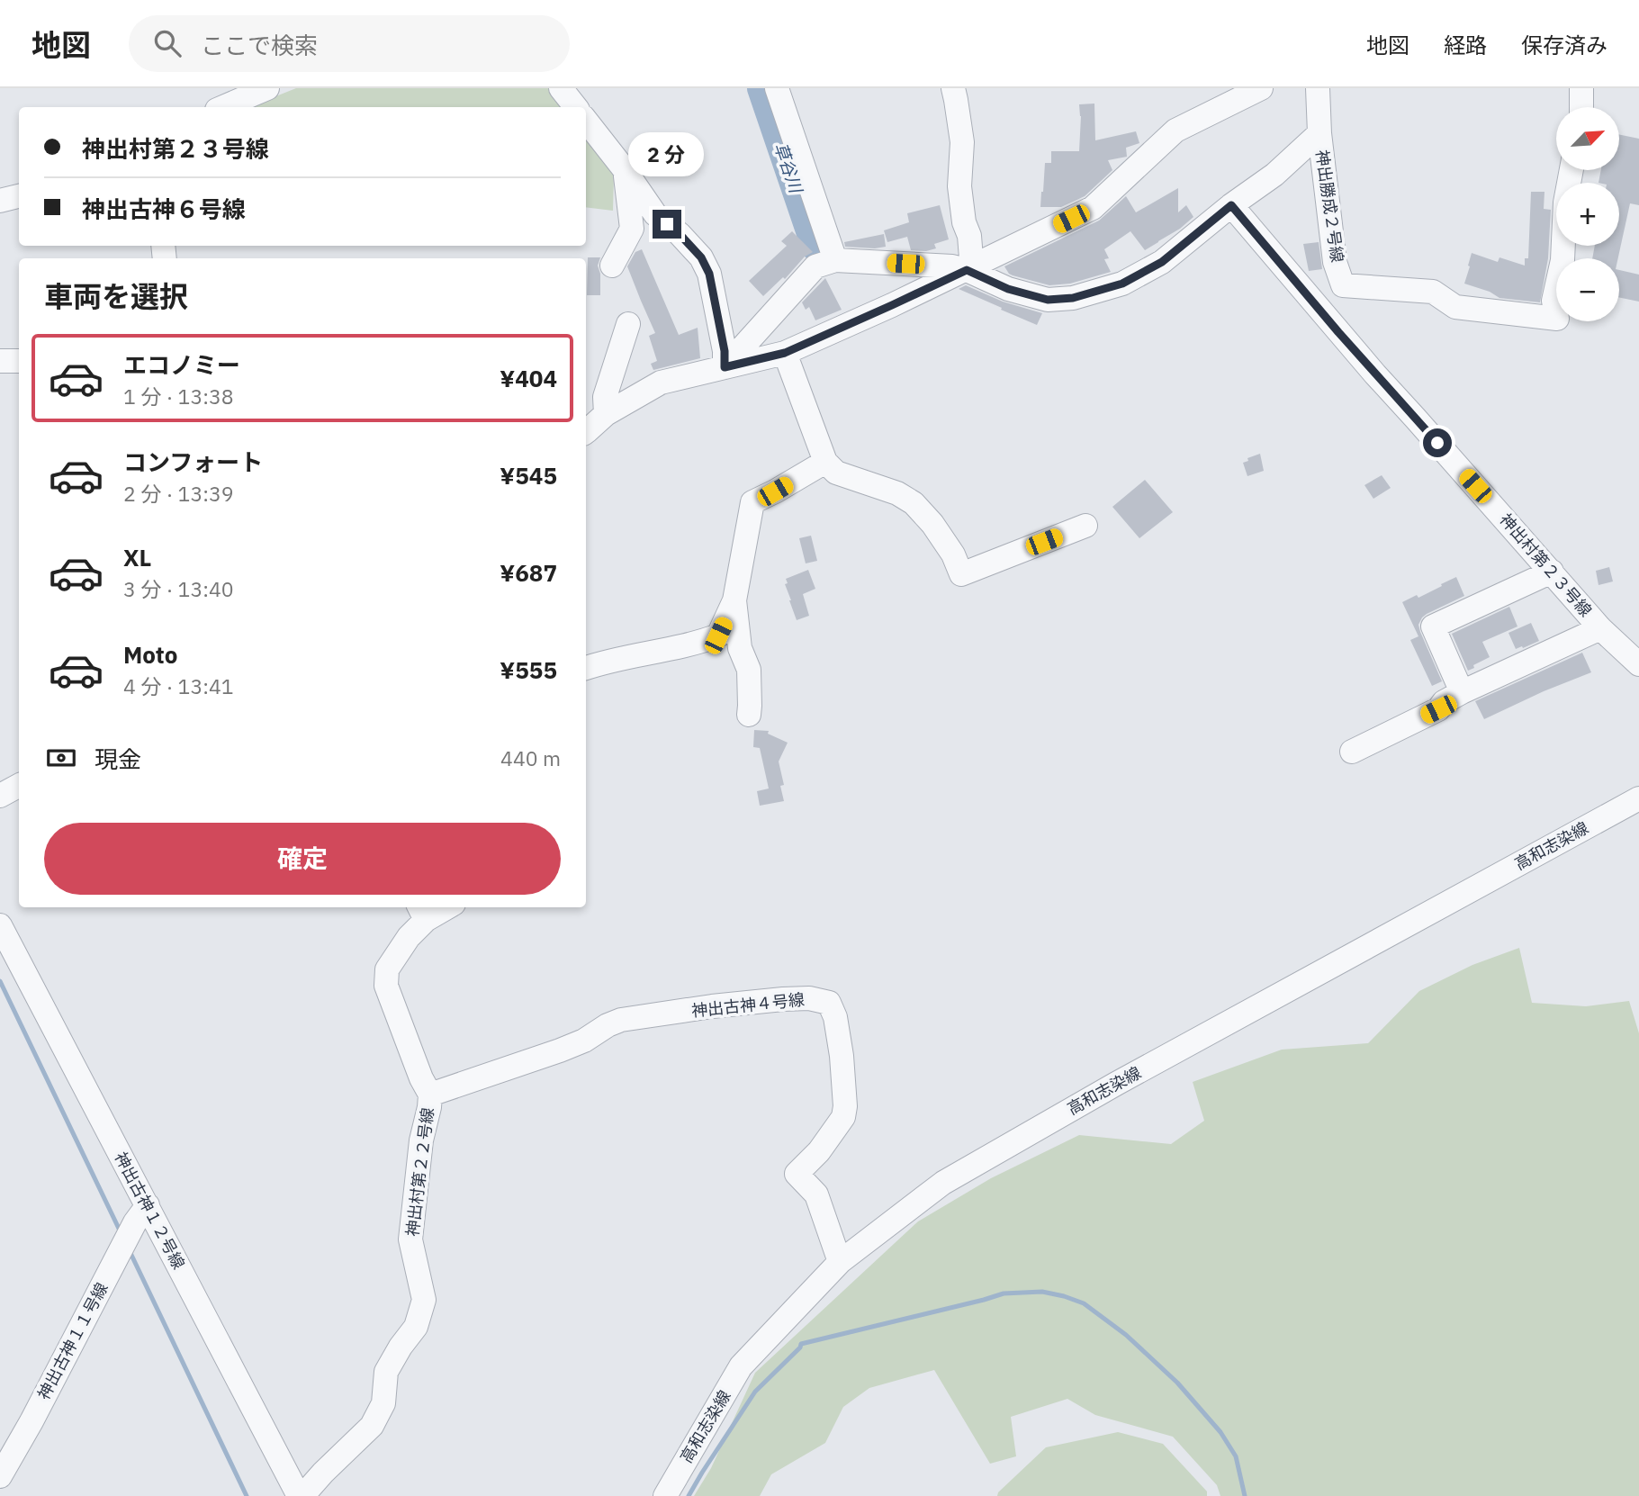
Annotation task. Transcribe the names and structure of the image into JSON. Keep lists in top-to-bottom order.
{
  "streets": {
    "street": [
      "神出勝成２号線",
      "神出村第２３号線",
      "高和志染線",
      "神出古神４号線",
      "神出村第２２号線",
      "神出古神１２号線",
      "神出古神１１号線"
    ]
  },
  "crossings": [
    ["神出勝成２号線", "神出村第２３号線"],
    ["高和志染線", "神出古神４号線"],
    ["神出古神４号線", "神出村第２２号線"],
    ["神出村第２２号線", "神出古神１２号線"],
    ["神出古神１２号線", "神出古神１１号線"]
  ],
  "water": ["草谷川"],
  "north": "top right",
  "page": {
    "header": "地図",
    "search": "ここで検索",
    "nav": ["地図", "経路", "保存済み"],
    "map_buttons": ["+", "−"],
    "banner": ["神出村第２３号線", "神出古神６号線"],
    "bubble": "2 分",
    "heading": "車両を選択",
    "list": [
      {
        "name": "エコノミー",
        "note": "1 分 · 13:38",
        "value": "¥404"
      },
      {
        "name": "コンフォート",
        "note": "2 分 · 13:39",
        "value": "¥545"
      },
      {
        "name": "XL",
        "note": "3 分 · 13:40",
        "value": "¥687"
      },
      {
        "name": "Moto",
        "note": "4 分 · 13:41",
        "value": "¥555"
      }
    ],
    "pay": ["現金", "440 m"],
    "buttons": "確定"
  }
}
